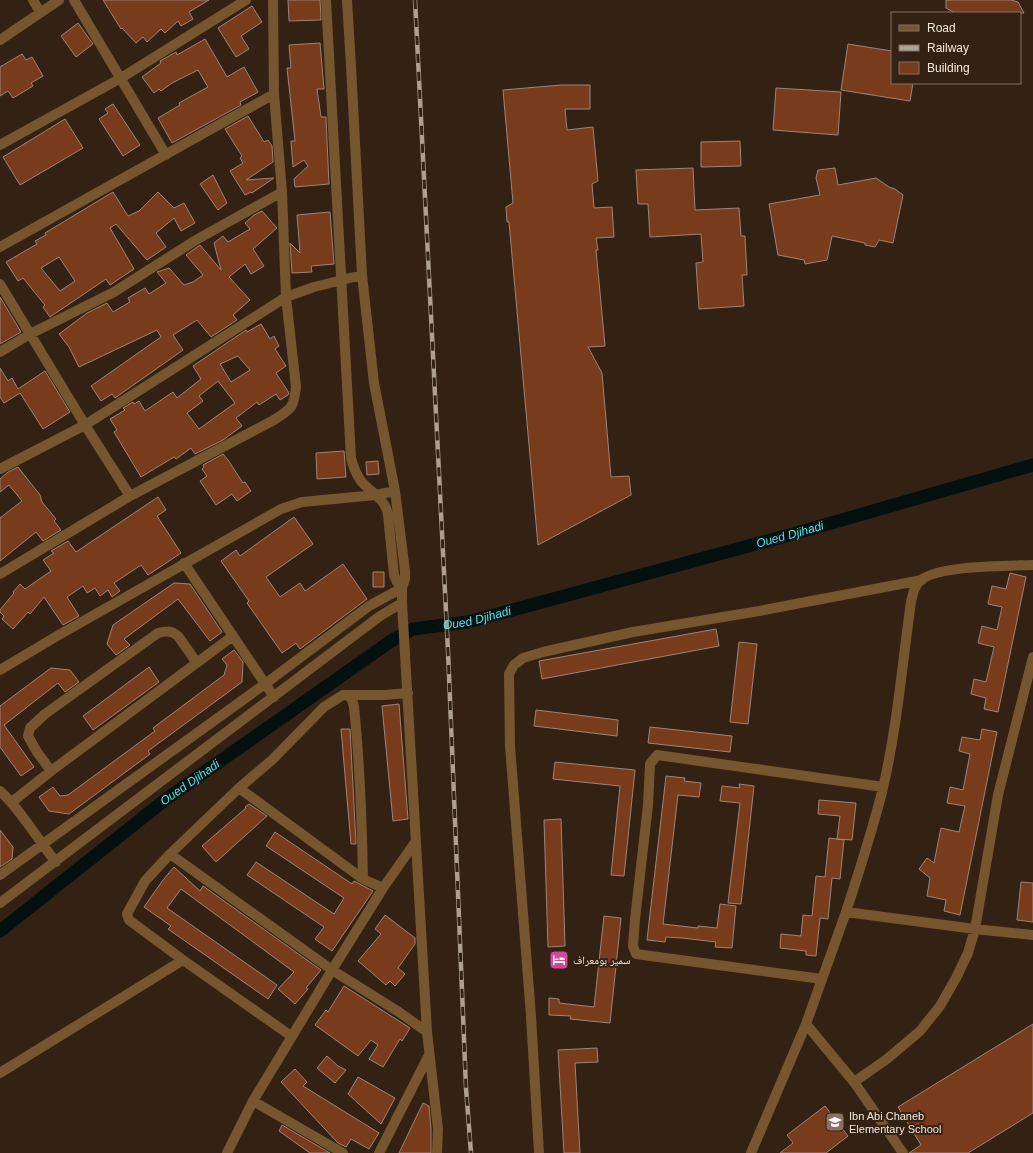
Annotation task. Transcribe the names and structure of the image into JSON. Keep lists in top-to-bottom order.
{
  "water": ["Oued Djihadi"],
  "places": {
    "hotel": ["سمير بومعراف"],
    "school or university": ["Ibn Abi Chaneb Elementary School"]
  },
  "legend": ["Road", "Railway", "Building"]
}
